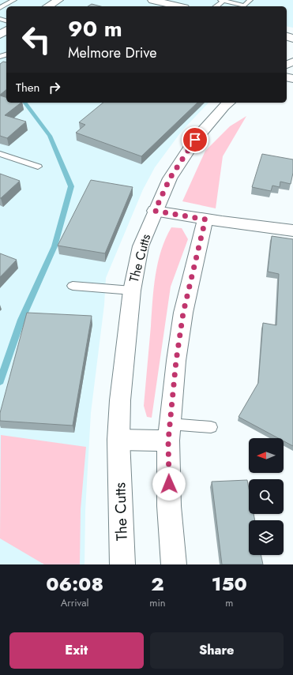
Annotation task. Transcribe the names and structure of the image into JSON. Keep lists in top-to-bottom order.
{
  "streets": {
    "street": ["The Cutts"]
  },
  "north": "left",
  "page": {
    "turn": ["90 m", "Melmore Drive"],
    "then": "Then",
    "eta": [
      "06:08",
      "Arrival",
      "2",
      "min",
      "150",
      "m"
    ],
    "buttons": ["Exit", "Share"]
  }
}
